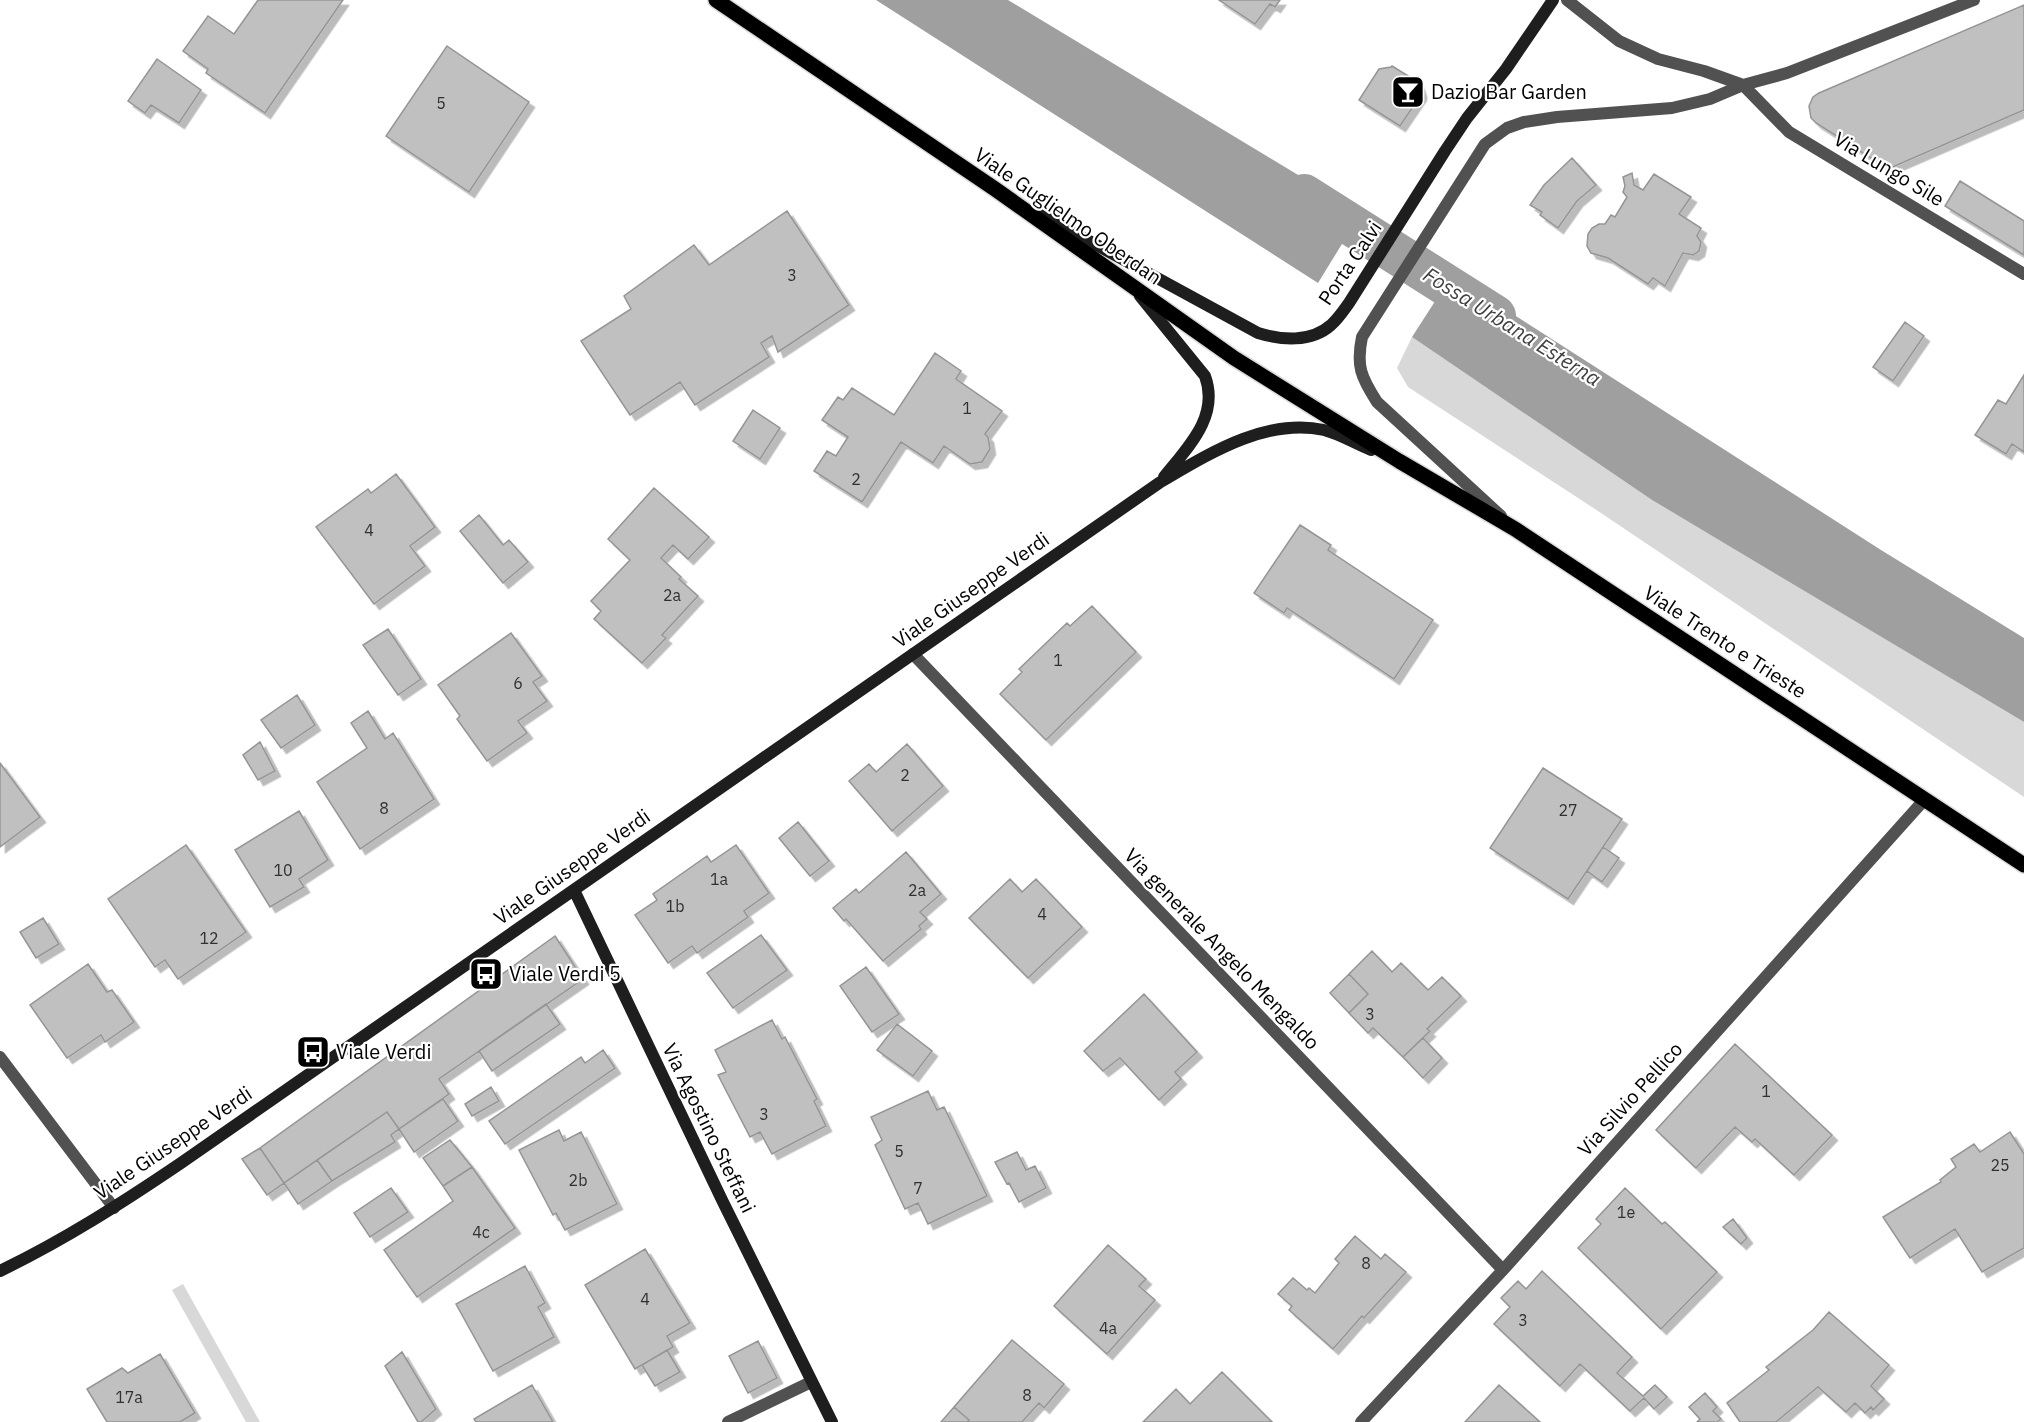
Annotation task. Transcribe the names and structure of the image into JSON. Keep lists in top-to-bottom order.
{
  "streets": {
    "main road": ["Viale Guglielmo Oberdan", "Viale Trento e Trieste"],
    "street": [
      "Via Lungo Sile",
      "Porta Calvi",
      "Viale Giuseppe Verdi",
      "Via generale Angelo Mengaldo",
      "Via Silvio Pellico",
      "Via Agostino Steffani"
    ]
  },
  "crossings": [
    ["Viale Guglielmo Oberdan", "Porta Calvi"],
    ["Viale Guglielmo Oberdan", "Viale Giuseppe Verdi"],
    ["Viale Guglielmo Oberdan", "Viale Trento e Trieste"],
    ["Viale Giuseppe Verdi", "Viale Trento e Trieste"],
    ["Viale Giuseppe Verdi", "Via generale Angelo Mengaldo"],
    ["Viale Giuseppe Verdi", "Via Agostino Steffani"],
    ["Viale Trento e Trieste", "Via Silvio Pellico"],
    ["Via generale Angelo Mengaldo", "Via Silvio Pellico"]
  ],
  "water": ["Fossa Urbana Esterna"],
  "places": {
    "bar": ["Dazio Bar Garden"],
    "bus stop": ["Viale Verdi 5", "Viale Verdi"]
  },
  "house_numbers": [
    "5",
    "3",
    "1",
    "2",
    "4",
    "2a",
    "1",
    "6",
    "2",
    "8",
    "27",
    "10",
    "1a",
    "2a",
    "1b",
    "4",
    "12",
    "3",
    "1",
    "3",
    "5",
    "25",
    "2b",
    "7",
    "1e",
    "4c",
    "8",
    "4",
    "3",
    "4a",
    "8",
    "17a"
  ]
}
